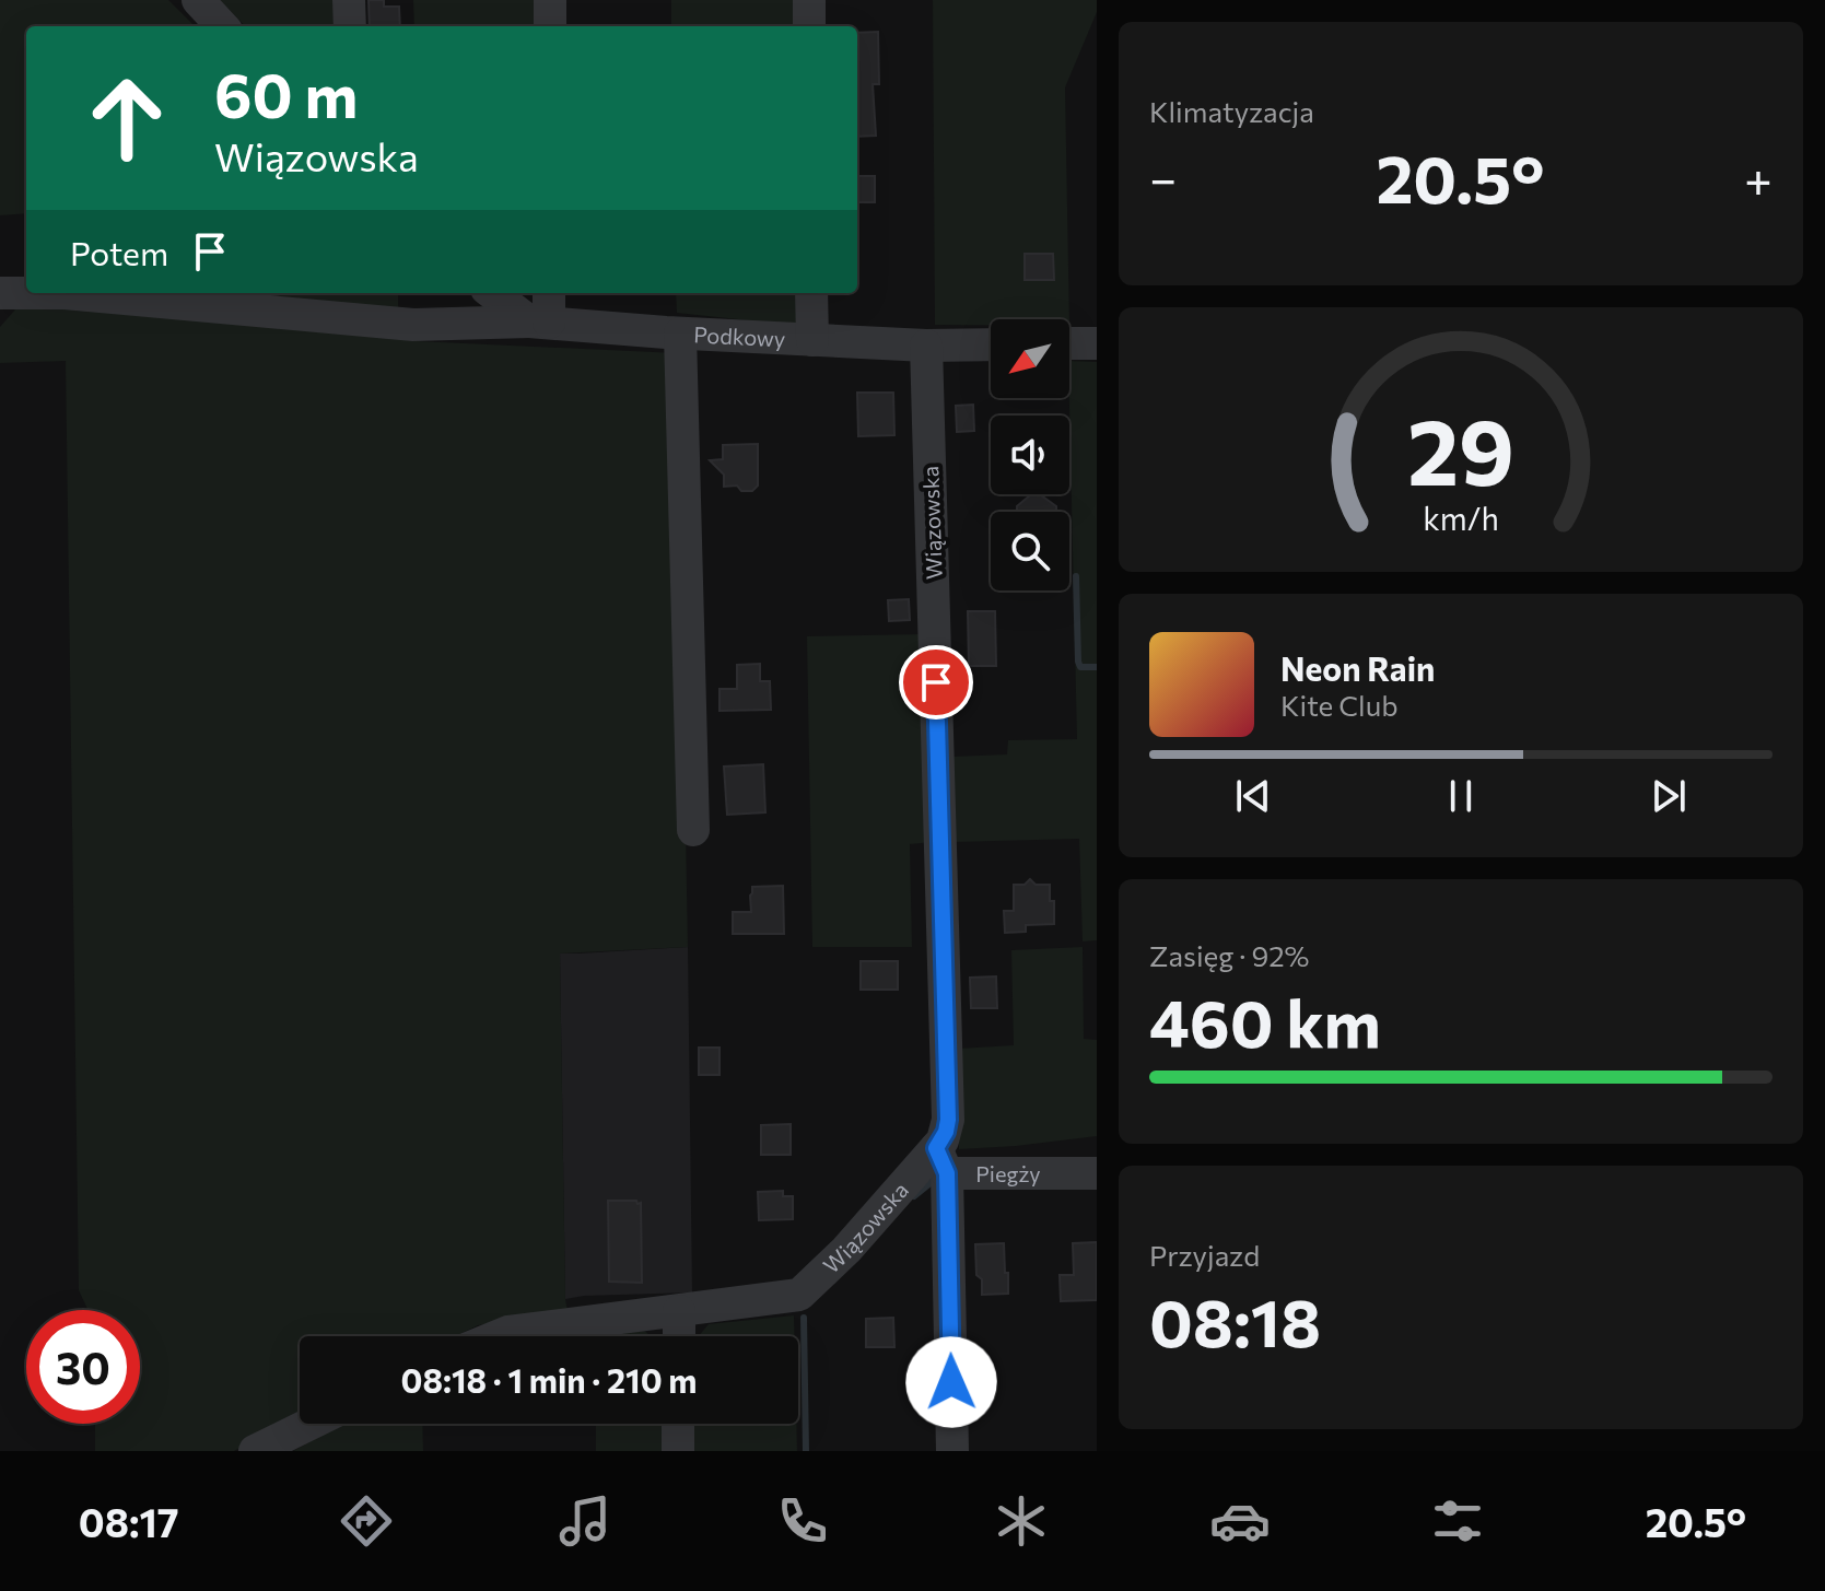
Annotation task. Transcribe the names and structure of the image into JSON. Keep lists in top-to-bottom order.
{
  "streets": {
    "street": ["Podkowy", "Wiązowska", "Piegży"]
  },
  "crossings": [
    ["Podkowy", "Wiązowska"],
    ["Wiązowska", "Piegży"]
  ],
  "north": "bottom left",
  "page": {
    "tile": [
      "Klimatyzacja",
      ["Zasięg · 92%", "460 km"],
      ["Przyjazd", "08:18"]
    ],
    "turn": ["60 m", "Wiązowska"],
    "heat": ["−", "20.5°", "+"],
    "then": "Potem",
    "song": ["Neon Rain", "Kite Club"],
    "limit": "30",
    "trip": "08:18 · 1 min · 210 m",
    "tabs": ["08:17", "20.5°"],
    "gauge": ["29", "km/h"]
  }
}
